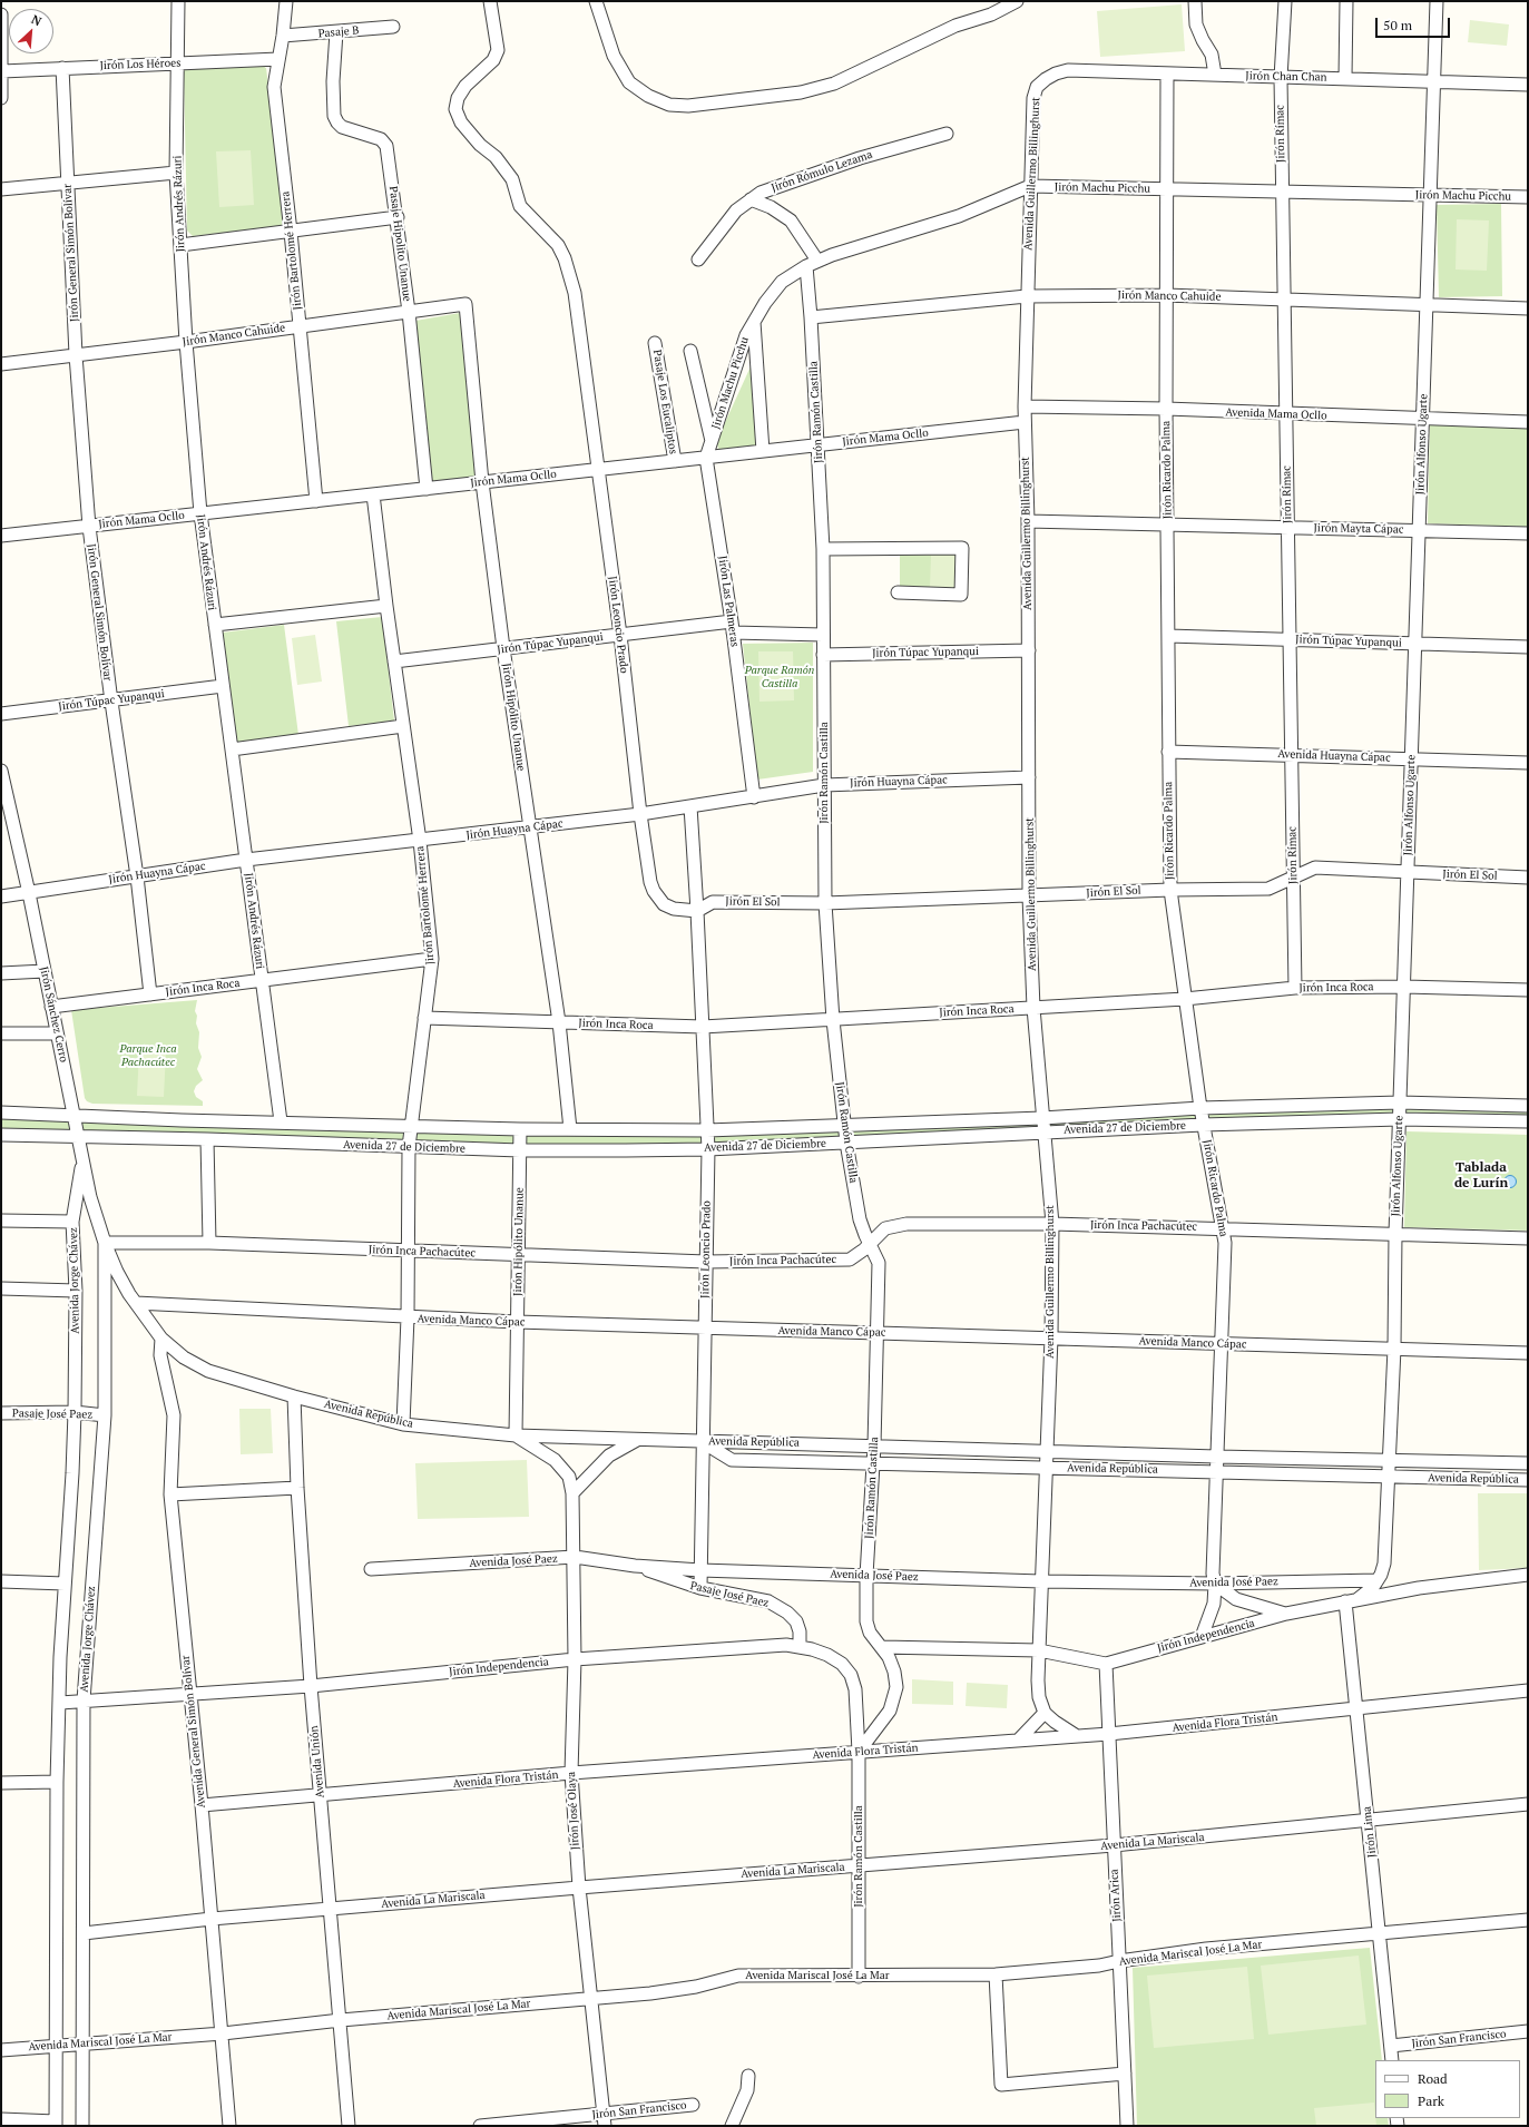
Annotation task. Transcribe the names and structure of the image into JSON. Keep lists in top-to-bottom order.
{
  "streets": {
    "street": [
      "Pasaje B",
      "Jirón Los Héroes",
      "Jirón Chan Chan",
      "Jirón Rímac",
      "Jirón Rómulo Lezama",
      "Avenida Guillermo Billinghurst",
      "Jirón Machu Picchu",
      "Jirón Andrés Rázuri",
      "Pasaje Hipolito Unanue",
      "Jirón Bartolomé Herrera",
      "Jirón General Simón Bolívar",
      "Jirón Manco Cahuide",
      "Pasaje Los Eucaliptos",
      "Jirón Ramón Castilla",
      "Avenida Mama Ocllo",
      "Jirón Mama Ocllo",
      "Jirón Alfonso Ugarte",
      "Jirón Ricardo Palma",
      "Jirón Mayta Cápac",
      "Jirón Las Palmeras",
      "Jirón Leoncio Prado",
      "Jirón Túpac Yupanqui",
      "Jirón Hipólito Unanue",
      "Avenida Huayna Cápac",
      "Jirón Huayna Cápac",
      "Jirón El Sol",
      "Jirón Inca Roca",
      "Jirón Sánchez Cerro",
      "Avenida 27 de Diciembre",
      "Jirón Inca Pachacútec",
      "Avenida Jorge Chávez",
      "Avenida Manco Cápac",
      "Pasaje José Paez",
      "Avenida República",
      "Avenida José Paez",
      "Jirón Independencia",
      "Avenida Flora Tristán",
      "Avenida General Simón Bolívar",
      "Avenida Unión",
      "Jirón José Olaya",
      "Jirón Lima",
      "Avenida La Mariscala",
      "Jirón Arica",
      "Avenida Mariscal José La Mar",
      "Jirón San Francisco"
    ]
  },
  "crossings": [
    ["Pasaje B", "Pasaje Hipolito Unanue"],
    ["Pasaje B", "Jirón Bartolomé Herrera"],
    ["Jirón Los Héroes", "Jirón Andrés Rázuri"],
    ["Jirón Los Héroes", "Jirón Bartolomé Herrera"],
    ["Jirón Los Héroes", "Jirón General Simón Bolívar"],
    ["Jirón Chan Chan", "Jirón Rímac"],
    ["Jirón Chan Chan", "Avenida Guillermo Billinghurst"],
    ["Jirón Chan Chan", "Jirón Alfonso Ugarte"],
    ["Jirón Chan Chan", "Jirón Ricardo Palma"],
    ["Jirón Rímac", "Jirón Machu Picchu"],
    ["Jirón Rímac", "Jirón Manco Cahuide"],
    ["Jirón Rímac", "Avenida Mama Ocllo"],
    ["Jirón Rímac", "Jirón Mayta Cápac"],
    ["Jirón Rímac", "Jirón Túpac Yupanqui"],
    ["Jirón Rímac", "Avenida Huayna Cápac"],
    ["Jirón Rímac", "Jirón El Sol"],
    ["Jirón Rímac", "Jirón Inca Roca"],
    ["Avenida Guillermo Billinghurst", "Jirón Machu Picchu"],
    ["Avenida Guillermo Billinghurst", "Jirón Manco Cahuide"],
    ["Avenida Guillermo Billinghurst", "Avenida Mama Ocllo"],
    ["Avenida Guillermo Billinghurst", "Jirón Mama Ocllo"],
    ["Avenida Guillermo Billinghurst", "Jirón Mayta Cápac"],
    ["Avenida Guillermo Billinghurst", "Jirón Túpac Yupanqui"],
    ["Avenida Guillermo Billinghurst", "Jirón Huayna Cápac"],
    ["Avenida Guillermo Billinghurst", "Jirón El Sol"],
    ["Avenida Guillermo Billinghurst", "Jirón Inca Roca"],
    ["Avenida Guillermo Billinghurst", "Avenida 27 de Diciembre"],
    ["Avenida Guillermo Billinghurst", "Jirón Inca Pachacútec"],
    ["Avenida Guillermo Billinghurst", "Avenida Manco Cápac"],
    ["Avenida Guillermo Billinghurst", "Avenida República"],
    ["Avenida Guillermo Billinghurst", "Avenida José Paez"],
    ["Avenida Guillermo Billinghurst", "Jirón Independencia"],
    ["Jirón Machu Picchu", "Jirón Ramón Castilla"],
    ["Jirón Machu Picchu", "Jirón Mama Ocllo"],
    ["Jirón Machu Picchu", "Jirón Alfonso Ugarte"],
    ["Jirón Machu Picchu", "Jirón Ricardo Palma"],
    ["Jirón Machu Picchu", "Jirón Las Palmeras"],
    ["Jirón Andrés Rázuri", "Jirón Manco Cahuide"],
    ["Jirón Andrés Rázuri", "Jirón Mama Ocllo"],
    ["Jirón Andrés Rázuri", "Jirón Túpac Yupanqui"],
    ["Jirón Andrés Rázuri", "Jirón Huayna Cápac"],
    ["Jirón Andrés Rázuri", "Jirón Inca Roca"],
    ["Jirón Andrés Rázuri", "Avenida 27 de Diciembre"],
    ["Pasaje Hipolito Unanue", "Jirón Manco Cahuide"],
    ["Pasaje Hipolito Unanue", "Jirón Mama Ocllo"],
    ["Jirón Bartolomé Herrera", "Jirón Manco Cahuide"],
    ["Jirón Bartolomé Herrera", "Jirón Mama Ocllo"],
    ["Jirón Bartolomé Herrera", "Jirón Túpac Yupanqui"],
    ["Jirón Bartolomé Herrera", "Jirón Huayna Cápac"],
    ["Jirón Bartolomé Herrera", "Jirón Inca Roca"],
    ["Jirón Bartolomé Herrera", "Avenida 27 de Diciembre"],
    ["Jirón Bartolomé Herrera", "Jirón Inca Pachacútec"],
    ["Jirón Bartolomé Herrera", "Avenida Manco Cápac"],
    ["Jirón Bartolomé Herrera", "Avenida República"],
    ["Jirón General Simón Bolívar", "Jirón Manco Cahuide"],
    ["Jirón General Simón Bolívar", "Jirón Mama Ocllo"],
    ["Jirón General Simón Bolívar", "Jirón Túpac Yupanqui"],
    ["Jirón General Simón Bolívar", "Jirón Huayna Cápac"],
    ["Jirón General Simón Bolívar", "Jirón Inca Roca"],
    ["Jirón Manco Cahuide", "Jirón Ramón Castilla"],
    ["Jirón Manco Cahuide", "Jirón Alfonso Ugarte"],
    ["Jirón Manco Cahuide", "Jirón Ricardo Palma"],
    ["Jirón Manco Cahuide", "Jirón Hipólito Unanue"],
    ["Pasaje Los Eucaliptos", "Jirón Mama Ocllo"],
    ["Jirón Ramón Castilla", "Jirón Mama Ocllo"],
    ["Jirón Ramón Castilla", "Jirón Túpac Yupanqui"],
    ["Jirón Ramón Castilla", "Jirón Huayna Cápac"],
    ["Jirón Ramón Castilla", "Jirón El Sol"],
    ["Jirón Ramón Castilla", "Jirón Inca Roca"],
    ["Jirón Ramón Castilla", "Avenida 27 de Diciembre"],
    ["Jirón Ramón Castilla", "Jirón Inca Pachacútec"],
    ["Jirón Ramón Castilla", "Avenida Manco Cápac"],
    ["Jirón Ramón Castilla", "Avenida República"],
    ["Jirón Ramón Castilla", "Avenida José Paez"],
    ["Jirón Ramón Castilla", "Jirón Independencia"],
    ["Jirón Ramón Castilla", "Avenida Flora Tristán"],
    ["Jirón Ramón Castilla", "Avenida La Mariscala"],
    ["Jirón Ramón Castilla", "Avenida Mariscal José La Mar"],
    ["Avenida Mama Ocllo", "Jirón Alfonso Ugarte"],
    ["Avenida Mama Ocllo", "Jirón Ricardo Palma"],
    ["Jirón Mama Ocllo", "Jirón Las Palmeras"],
    ["Jirón Mama Ocllo", "Jirón Leoncio Prado"],
    ["Jirón Mama Ocllo", "Jirón Hipólito Unanue"],
    ["Jirón Alfonso Ugarte", "Jirón Mayta Cápac"],
    ["Jirón Alfonso Ugarte", "Jirón Túpac Yupanqui"],
    ["Jirón Alfonso Ugarte", "Avenida Huayna Cápac"],
    ["Jirón Alfonso Ugarte", "Jirón El Sol"],
    ["Jirón Alfonso Ugarte", "Jirón Inca Roca"],
    ["Jirón Alfonso Ugarte", "Avenida 27 de Diciembre"],
    ["Jirón Alfonso Ugarte", "Jirón Inca Pachacútec"],
    ["Jirón Alfonso Ugarte", "Avenida Manco Cápac"],
    ["Jirón Alfonso Ugarte", "Avenida República"],
    ["Jirón Alfonso Ugarte", "Avenida José Paez"],
    ["Jirón Alfonso Ugarte", "Jirón Independencia"],
    ["Jirón Ricardo Palma", "Jirón Mayta Cápac"],
    ["Jirón Ricardo Palma", "Jirón Túpac Yupanqui"],
    ["Jirón Ricardo Palma", "Avenida Huayna Cápac"],
    ["Jirón Ricardo Palma", "Jirón El Sol"],
    ["Jirón Ricardo Palma", "Jirón Inca Roca"],
    ["Jirón Ricardo Palma", "Avenida 27 de Diciembre"],
    ["Jirón Ricardo Palma", "Jirón Inca Pachacútec"],
    ["Jirón Ricardo Palma", "Avenida Manco Cápac"],
    ["Jirón Ricardo Palma", "Avenida República"],
    ["Jirón Ricardo Palma", "Avenida José Paez"],
    ["Jirón Ricardo Palma", "Jirón Independencia"],
    ["Jirón Las Palmeras", "Jirón Túpac Yupanqui"],
    ["Jirón Las Palmeras", "Jirón Huayna Cápac"],
    ["Jirón Leoncio Prado", "Jirón Túpac Yupanqui"],
    ["Jirón Leoncio Prado", "Jirón Huayna Cápac"],
    ["Jirón Leoncio Prado", "Jirón El Sol"],
    ["Jirón Leoncio Prado", "Jirón Inca Roca"],
    ["Jirón Leoncio Prado", "Avenida 27 de Diciembre"],
    ["Jirón Leoncio Prado", "Jirón Inca Pachacútec"],
    ["Jirón Leoncio Prado", "Avenida Manco Cápac"],
    ["Jirón Leoncio Prado", "Pasaje José Paez"],
    ["Jirón Leoncio Prado", "Avenida República"],
    ["Jirón Leoncio Prado", "Avenida José Paez"],
    ["Jirón Túpac Yupanqui", "Jirón Hipólito Unanue"],
    ["Jirón Hipólito Unanue", "Jirón Huayna Cápac"],
    ["Jirón Hipólito Unanue", "Jirón Inca Roca"],
    ["Jirón Hipólito Unanue", "Avenida 27 de Diciembre"],
    ["Jirón Hipólito Unanue", "Jirón Inca Pachacútec"],
    ["Jirón Hipólito Unanue", "Avenida Manco Cápac"],
    ["Jirón Hipólito Unanue", "Avenida República"],
    ["Jirón Hipólito Unanue", "Jirón José Olaya"],
    ["Jirón Huayna Cápac", "Jirón Sánchez Cerro"],
    ["Jirón Inca Roca", "Jirón Sánchez Cerro"],
    ["Jirón Sánchez Cerro", "Avenida 27 de Diciembre"],
    ["Jirón Sánchez Cerro", "Avenida Jorge Chávez"],
    ["Avenida 27 de Diciembre", "Avenida Jorge Chávez"],
    ["Jirón Inca Pachacútec", "Avenida Jorge Chávez"],
    ["Jirón Inca Pachacútec", "Avenida República"],
    ["Avenida Jorge Chávez", "Pasaje José Paez"],
    ["Avenida Jorge Chávez", "Avenida República"],
    ["Avenida Jorge Chávez", "Jirón Independencia"],
    ["Avenida Jorge Chávez", "Avenida La Mariscala"],
    ["Avenida Jorge Chávez", "Avenida Mariscal José La Mar"],
    ["Avenida Manco Cápac", "Avenida República"],
    ["Pasaje José Paez", "Avenida José Paez"],
    ["Pasaje José Paez", "Jirón Independencia"],
    ["Avenida República", "Avenida General Simón Bolívar"],
    ["Avenida República", "Avenida Unión"],
    ["Avenida República", "Jirón José Olaya"],
    ["Avenida José Paez", "Jirón José Olaya"],
    ["Jirón Independencia", "Avenida Flora Tristán"],
    ["Jirón Independencia", "Avenida General Simón Bolívar"],
    ["Jirón Independencia", "Avenida Unión"],
    ["Jirón Independencia", "Jirón José Olaya"],
    ["Jirón Independencia", "Jirón Lima"],
    ["Jirón Independencia", "Jirón Arica"],
    ["Avenida Flora Tristán", "Avenida General Simón Bolívar"],
    ["Avenida Flora Tristán", "Avenida Unión"],
    ["Avenida Flora Tristán", "Jirón José Olaya"],
    ["Avenida Flora Tristán", "Jirón Lima"],
    ["Avenida Flora Tristán", "Jirón Arica"],
    ["Avenida General Simón Bolívar", "Avenida La Mariscala"],
    ["Avenida General Simón Bolívar", "Avenida Mariscal José La Mar"],
    ["Avenida Unión", "Avenida La Mariscala"],
    ["Avenida Unión", "Avenida Mariscal José La Mar"],
    ["Jirón José Olaya", "Avenida La Mariscala"],
    ["Jirón José Olaya", "Avenida Mariscal José La Mar"],
    ["Jirón José Olaya", "Jirón San Francisco"],
    ["Jirón Lima", "Avenida La Mariscala"],
    ["Jirón Lima", "Avenida Mariscal José La Mar"],
    ["Jirón Lima", "Jirón San Francisco"],
    ["Avenida La Mariscala", "Jirón Arica"],
    ["Jirón Arica", "Avenida Mariscal José La Mar"]
  ],
  "districts": ["Tablada de Lurín"],
  "parks": ["Parque Ramón Castilla", "Parque Inca Pachacútec"],
  "legend": ["Road", "Park"],
  "scale_bar": "50 m",
  "north": "top right"
}
